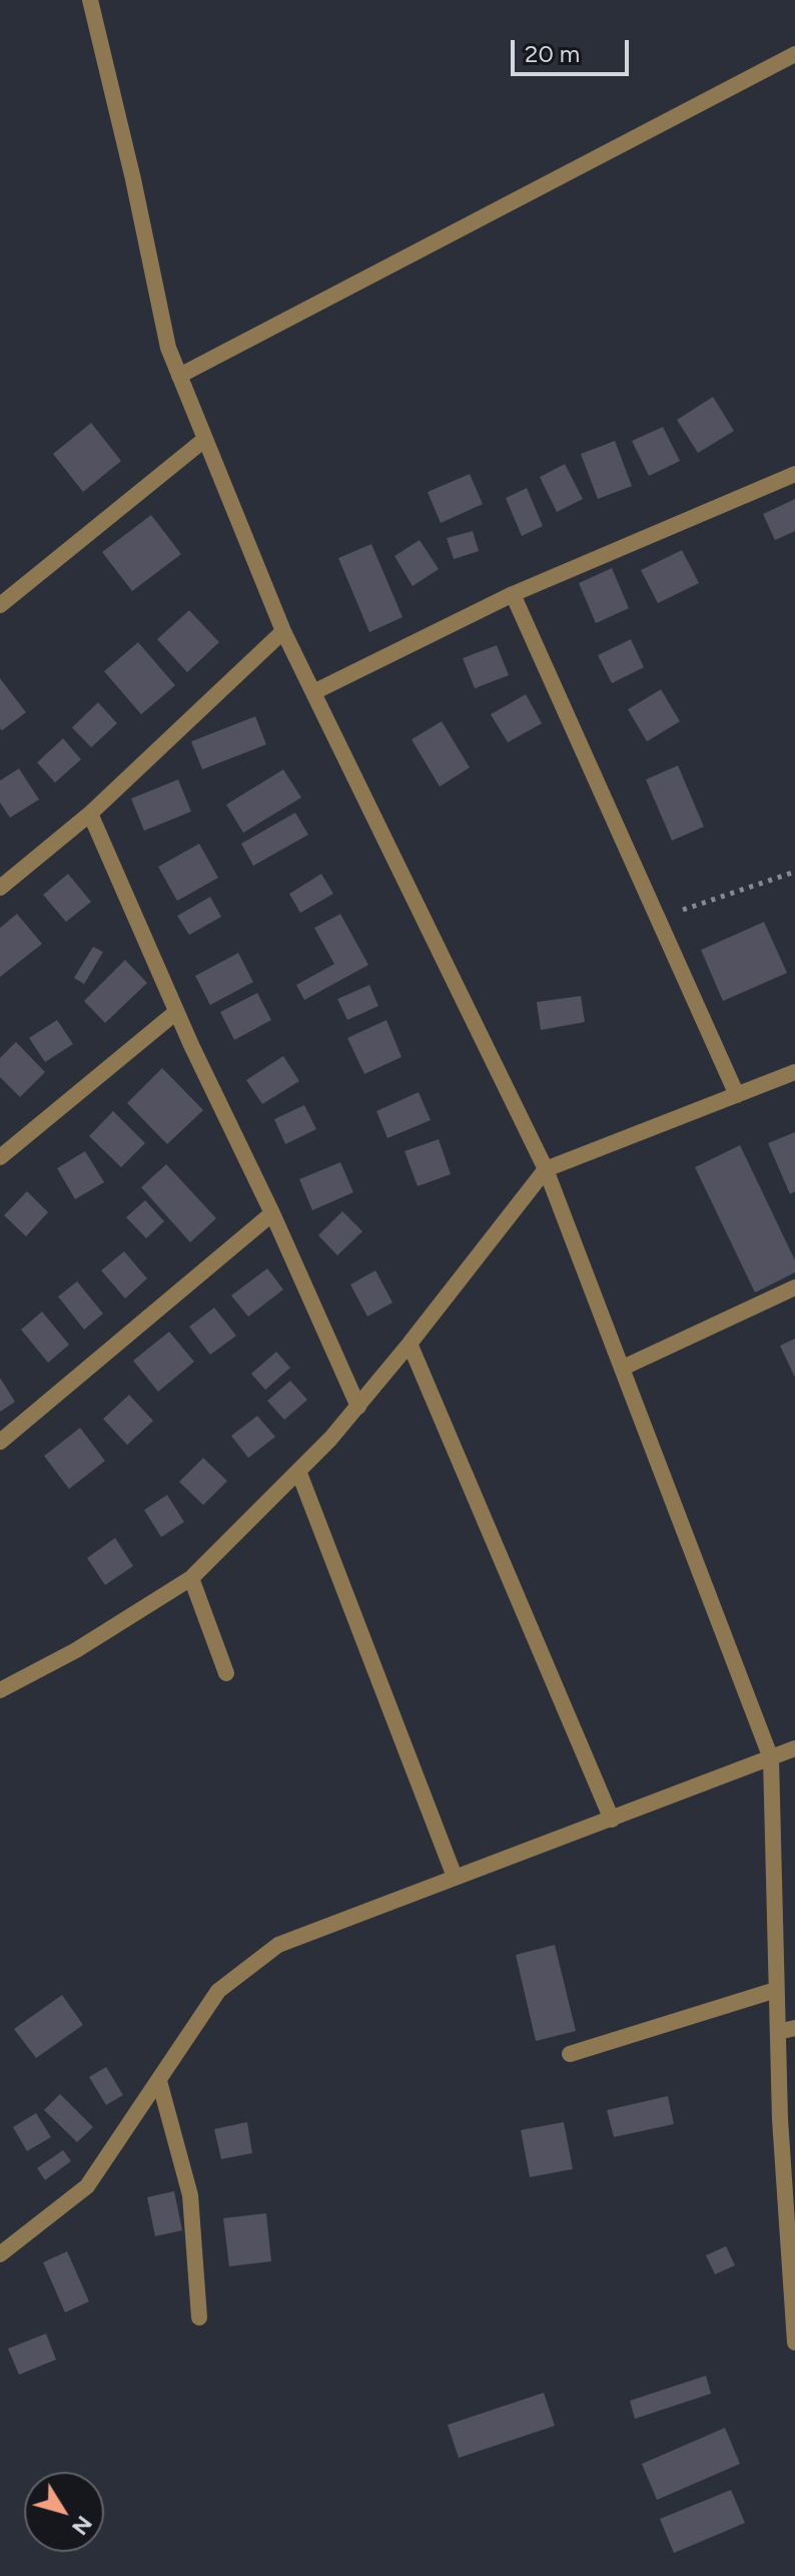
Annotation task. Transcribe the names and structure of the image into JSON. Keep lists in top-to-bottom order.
{
  "scale_bar": "20 m",
  "north": "bottom right"
}
